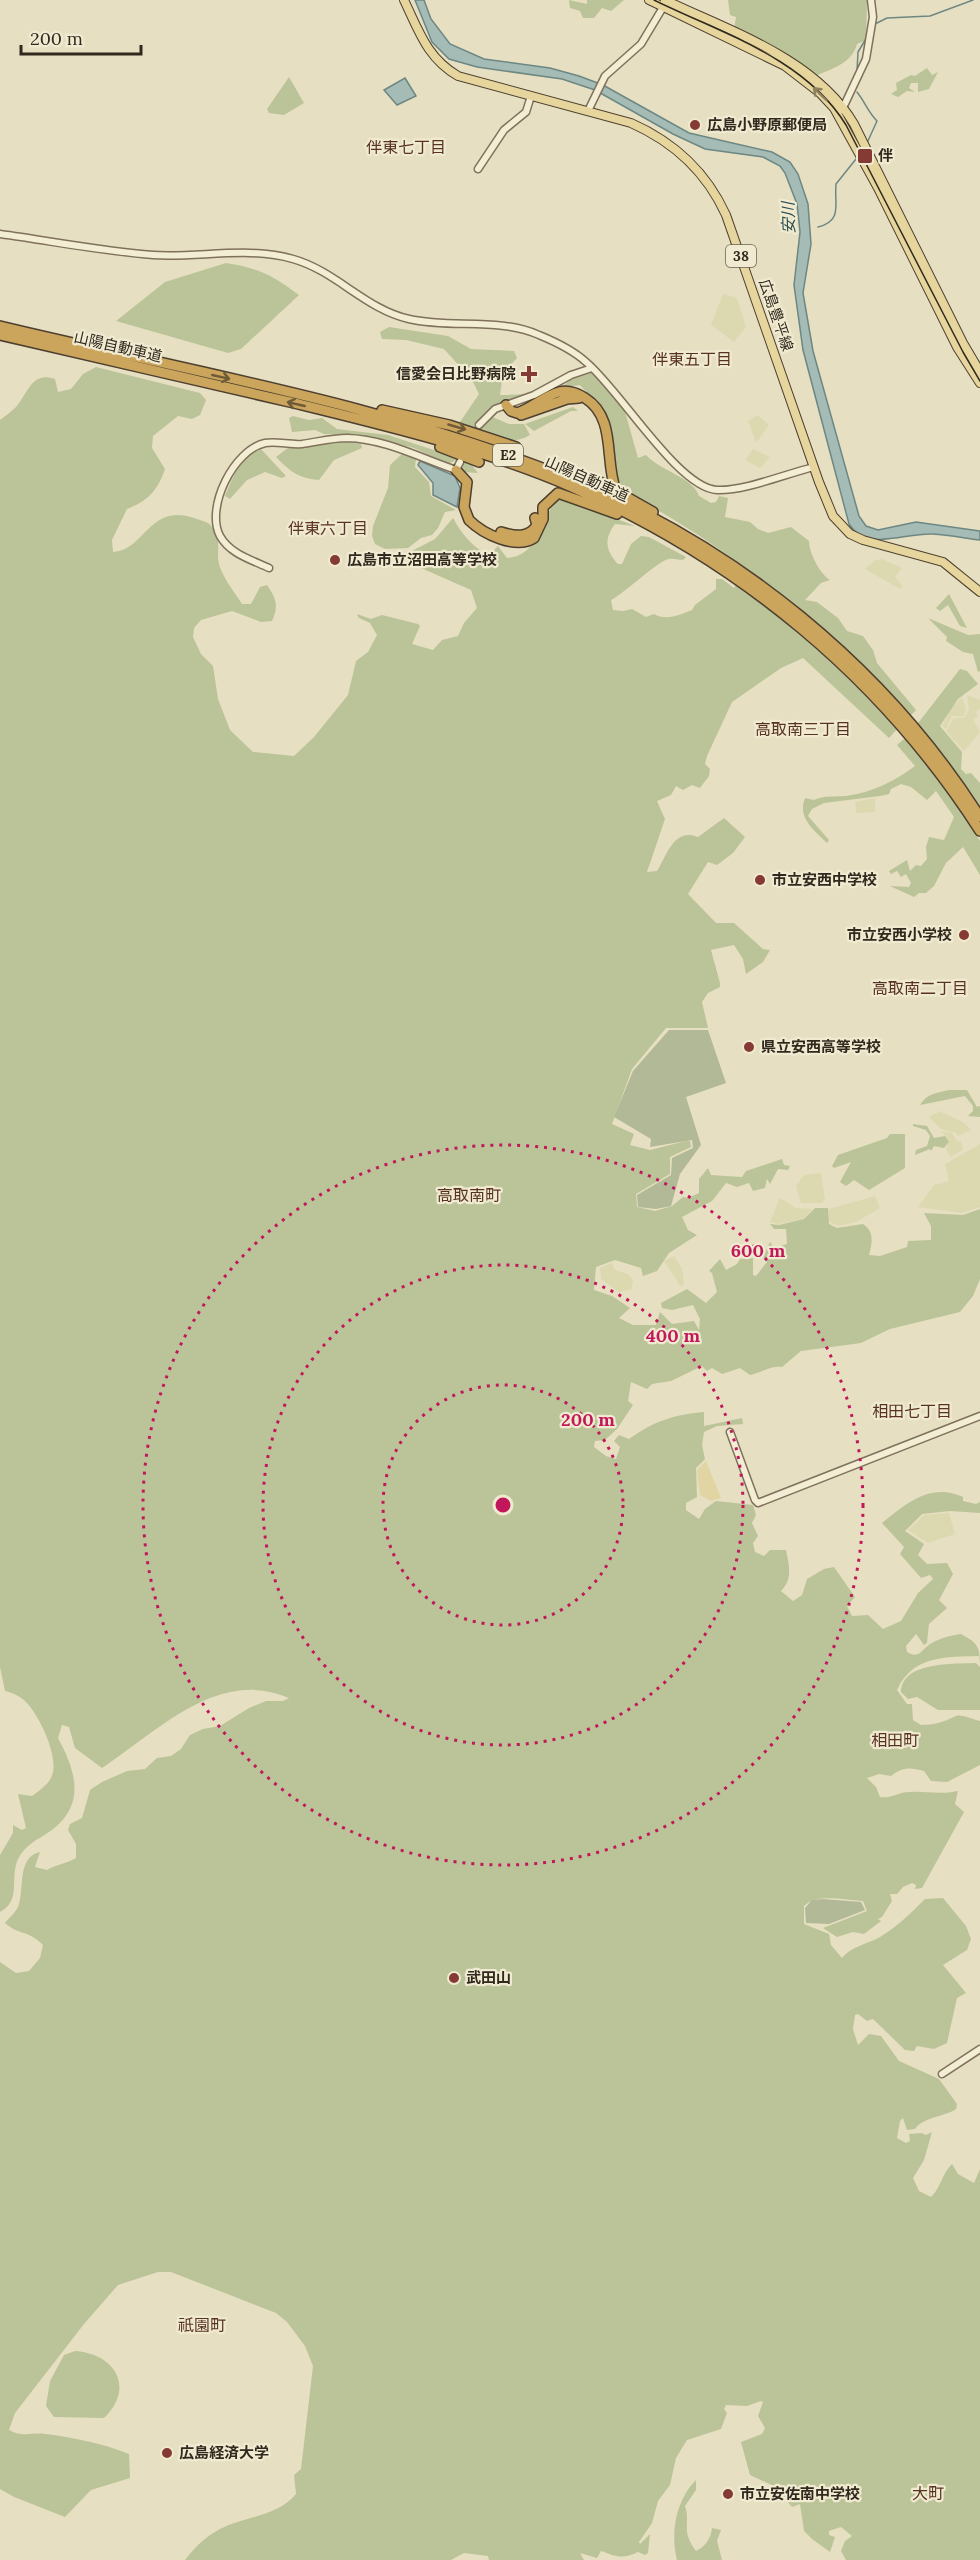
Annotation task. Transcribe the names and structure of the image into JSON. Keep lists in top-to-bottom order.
{
  "streets": {
    "highway": ["山陽自動車道", "E2"],
    "main road": ["38", "広島豊平線"]
  },
  "districts": [
    "伴東七丁目",
    "伴東五丁目",
    "伴東六丁目",
    "高取南三丁目",
    "高取南二丁目",
    "高取南町",
    "相田七丁目",
    "相田町",
    "祇園町",
    "大町"
  ],
  "water": ["安川"],
  "places": {
    "other": [
      "広島小野原郵便局",
      "広島市立沼田高等学校",
      "市立安西中学校",
      "市立安西小学校",
      "県立安西高等学校",
      "武田山",
      "広島経済大学",
      "市立安佐南中学校"
    ],
    "transit": ["伴"],
    "health": ["信愛会日比野病院"]
  },
  "scale_bar": "200 m",
  "rings": ["600 m", "400 m", "200 m"]
}
